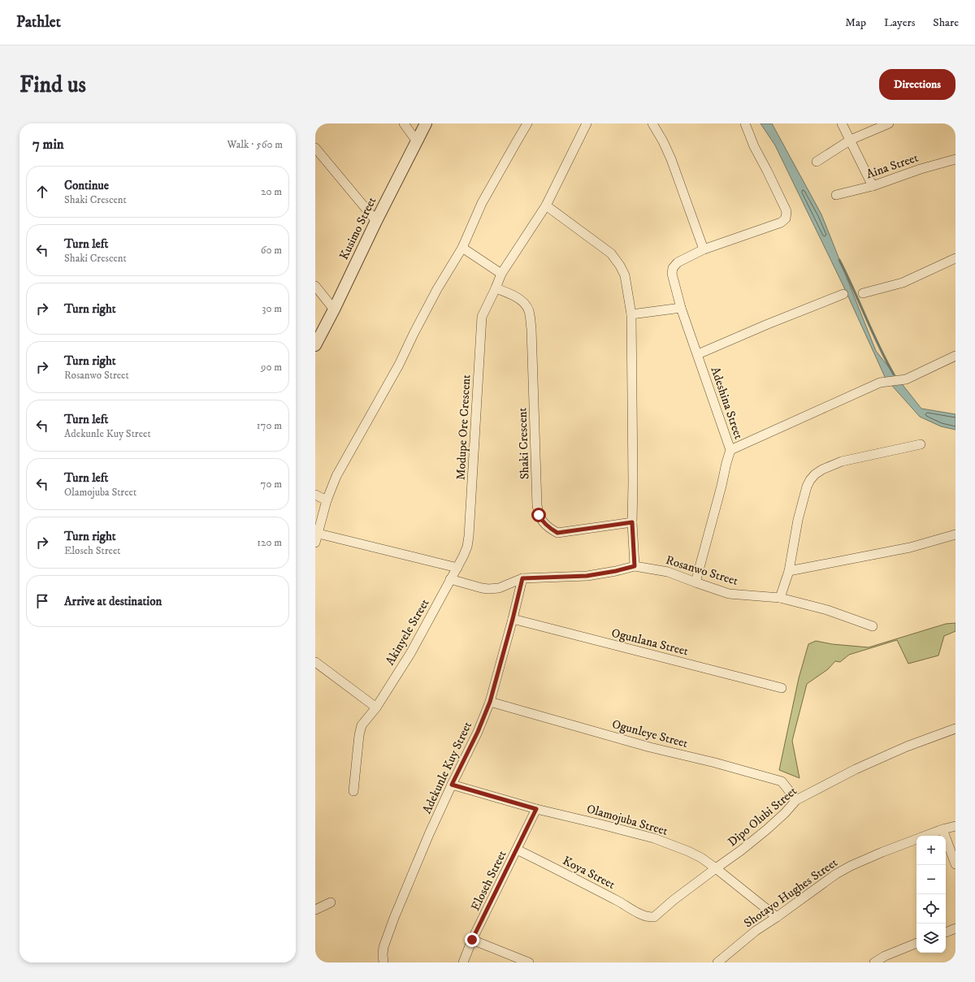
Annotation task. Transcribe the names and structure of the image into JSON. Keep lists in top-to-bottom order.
{
  "streets": {
    "street": [
      "Aina Street",
      "Kusimo Street",
      "Adeshina Street",
      "Modupe Ore Crescent",
      "Shaki Crescent",
      "Rosanwo Street",
      "Akinyele Street",
      "Ogunlana Street",
      "Ogunleye Street",
      "Adekunle Kuy Street",
      "Dipo Olubi Street",
      "Olamojuba Street",
      "Koya Street",
      "Eloseh Street",
      "Shotayo Hughes Street"
    ]
  },
  "crossings": [
    ["Adeshina Street", "Rosanwo Street"],
    ["Modupe Ore Crescent", "Shaki Crescent"],
    ["Modupe Ore Crescent", "Akinyele Street"],
    ["Rosanwo Street", "Adekunle Kuy Street"],
    ["Ogunlana Street", "Adekunle Kuy Street"],
    ["Ogunleye Street", "Adekunle Kuy Street"],
    ["Ogunleye Street", "Dipo Olubi Street"],
    ["Adekunle Kuy Street", "Olamojuba Street"],
    ["Dipo Olubi Street", "Olamojuba Street"],
    ["Dipo Olubi Street", "Koya Street"],
    ["Olamojuba Street", "Eloseh Street"],
    ["Olamojuba Street", "Shotayo Hughes Street"],
    ["Koya Street", "Eloseh Street"]
  ],
  "page": {
    "header": "Pathlet",
    "nav": ["Map", "Layers", "Share"],
    "buttons": "Directions",
    "title": "Find us",
    "heading": ["7 min", "Walk · 560 m"],
    "list": [
      ["Continue", "Shaki Crescent", "20 m"],
      ["Turn left", "Shaki Crescent", "60 m"],
      ["Turn right", "30 m"],
      ["Turn right", "Rosanwo Street", "90 m"],
      ["Turn left", "Adekunle Kuy Street", "170 m"],
      ["Turn left", "Olamojuba Street", "70 m"],
      ["Turn right", "Eloseh Street", "120 m"],
      "Arrive at destination"
    ],
    "map_buttons": ["+", "−"]
  }
}
